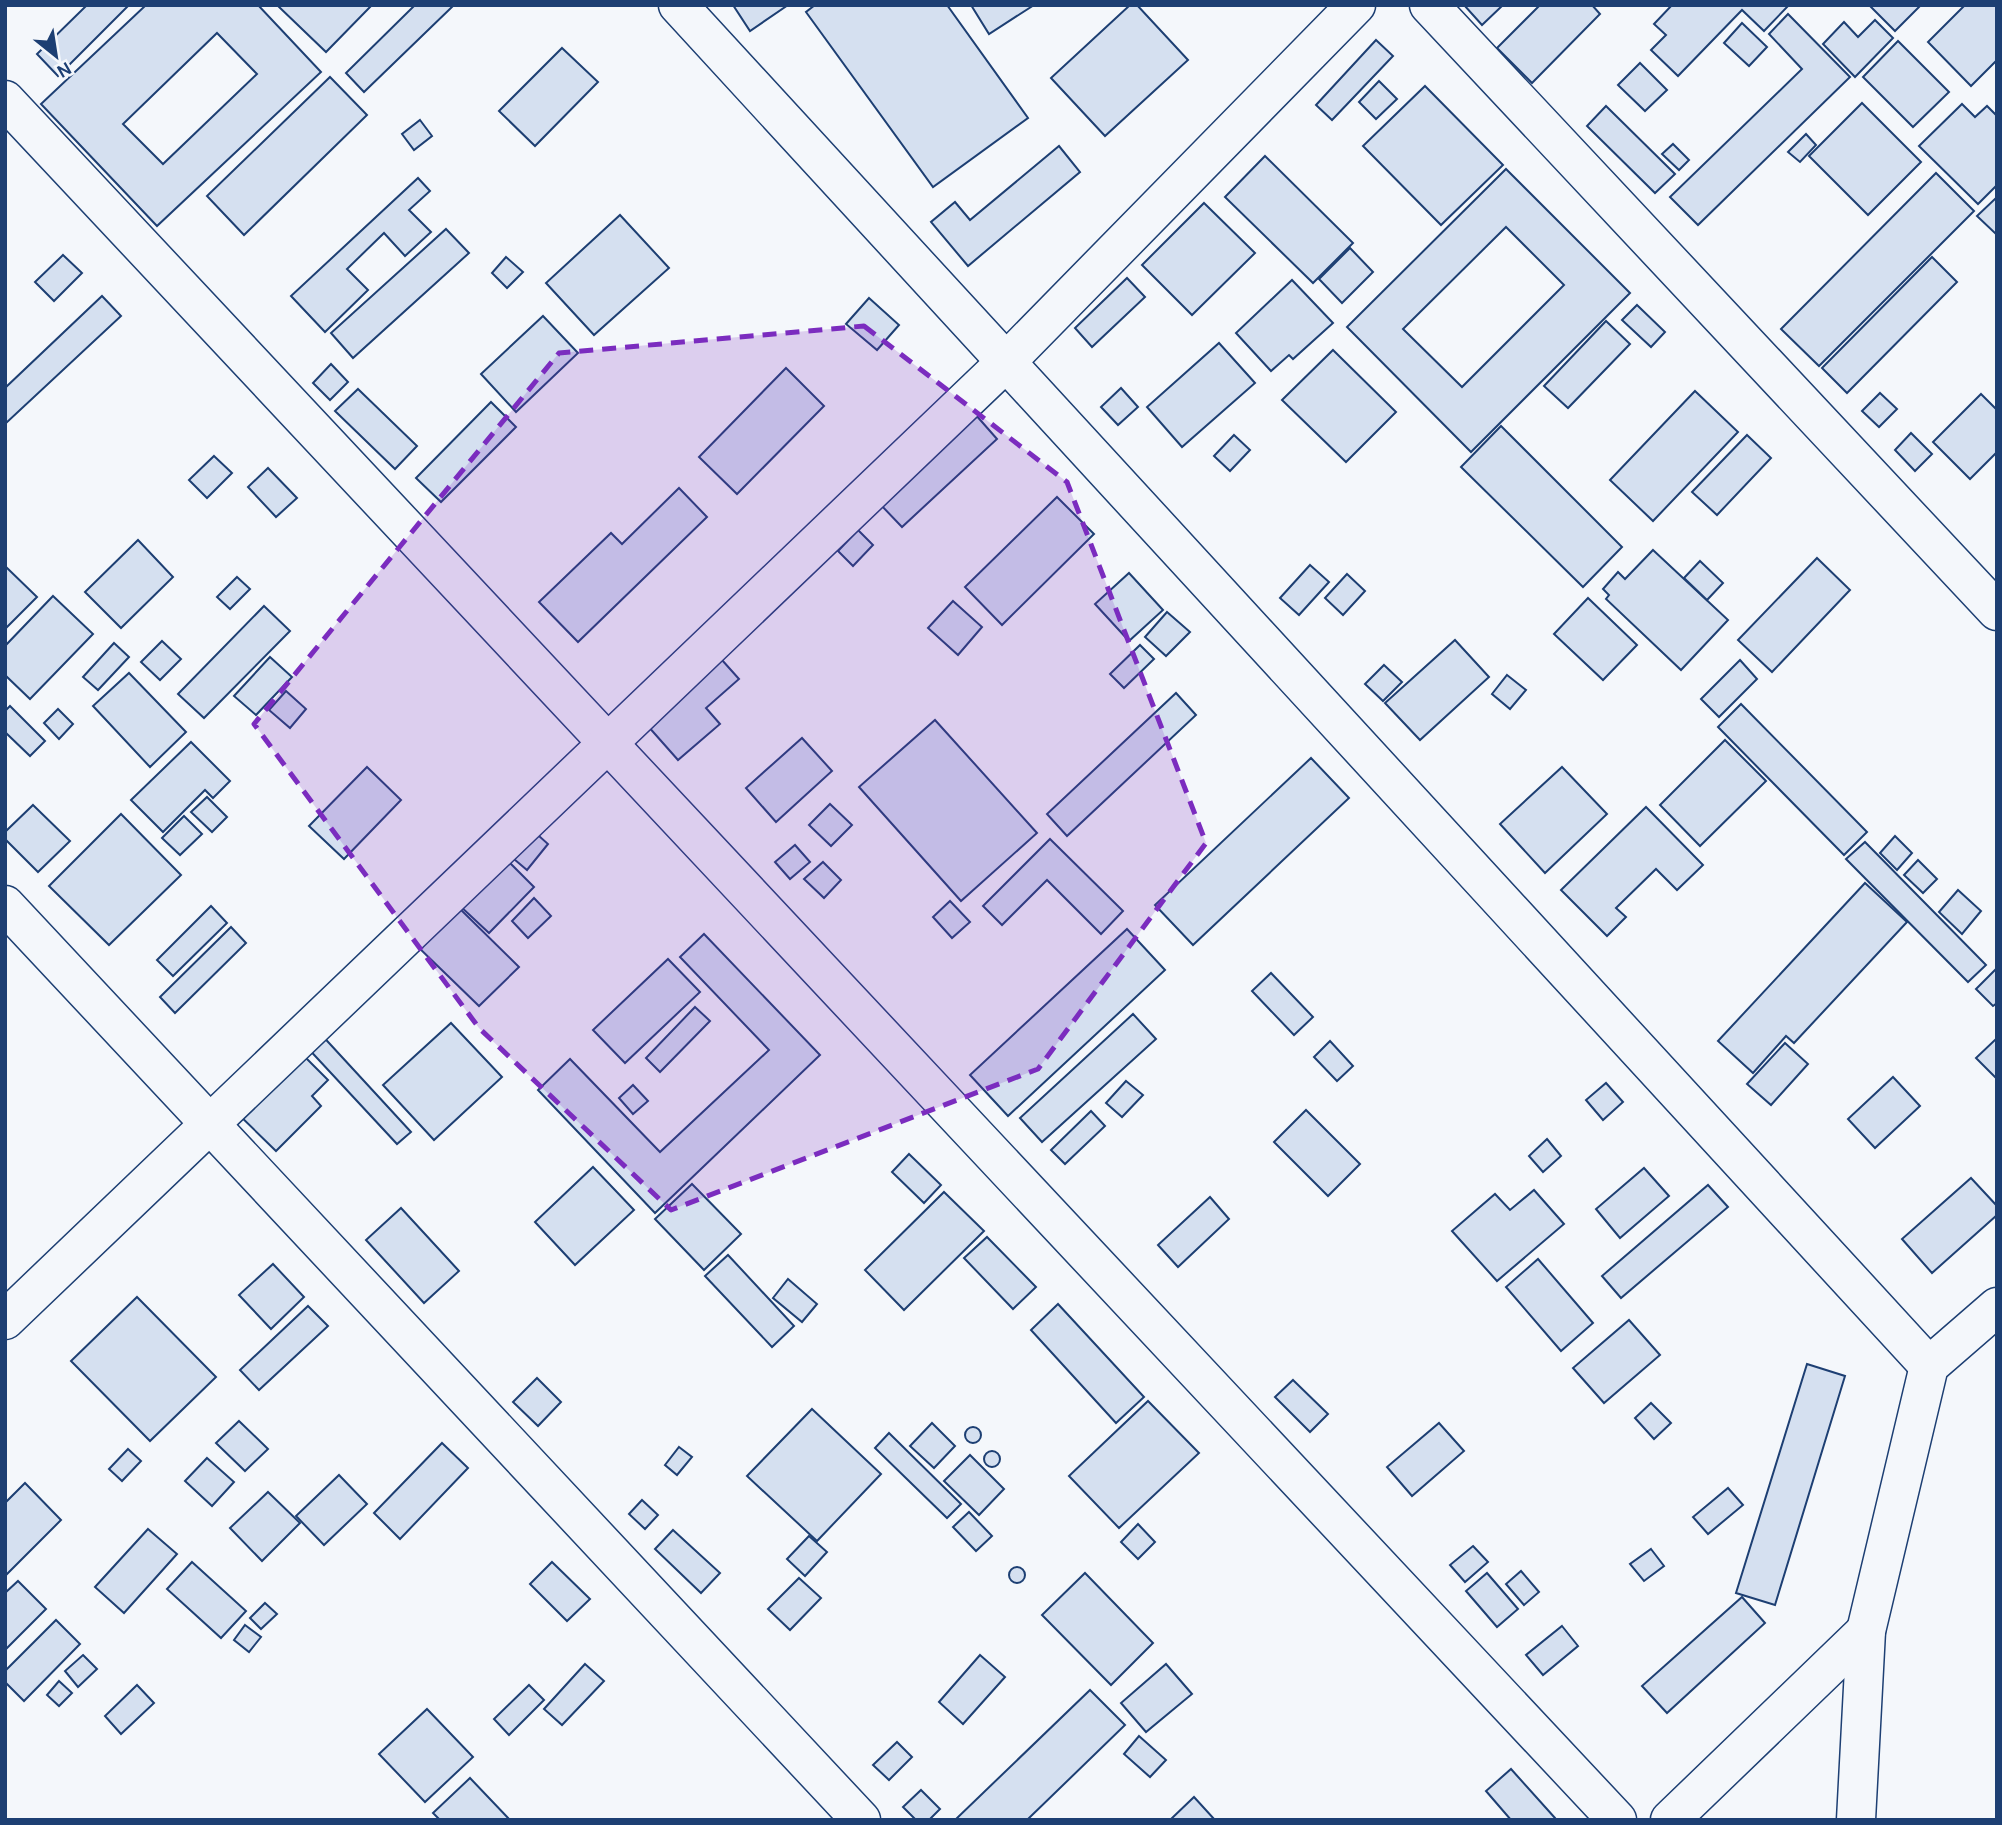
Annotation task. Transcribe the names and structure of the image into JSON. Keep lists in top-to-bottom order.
{
  "north": "bottom right"
}
